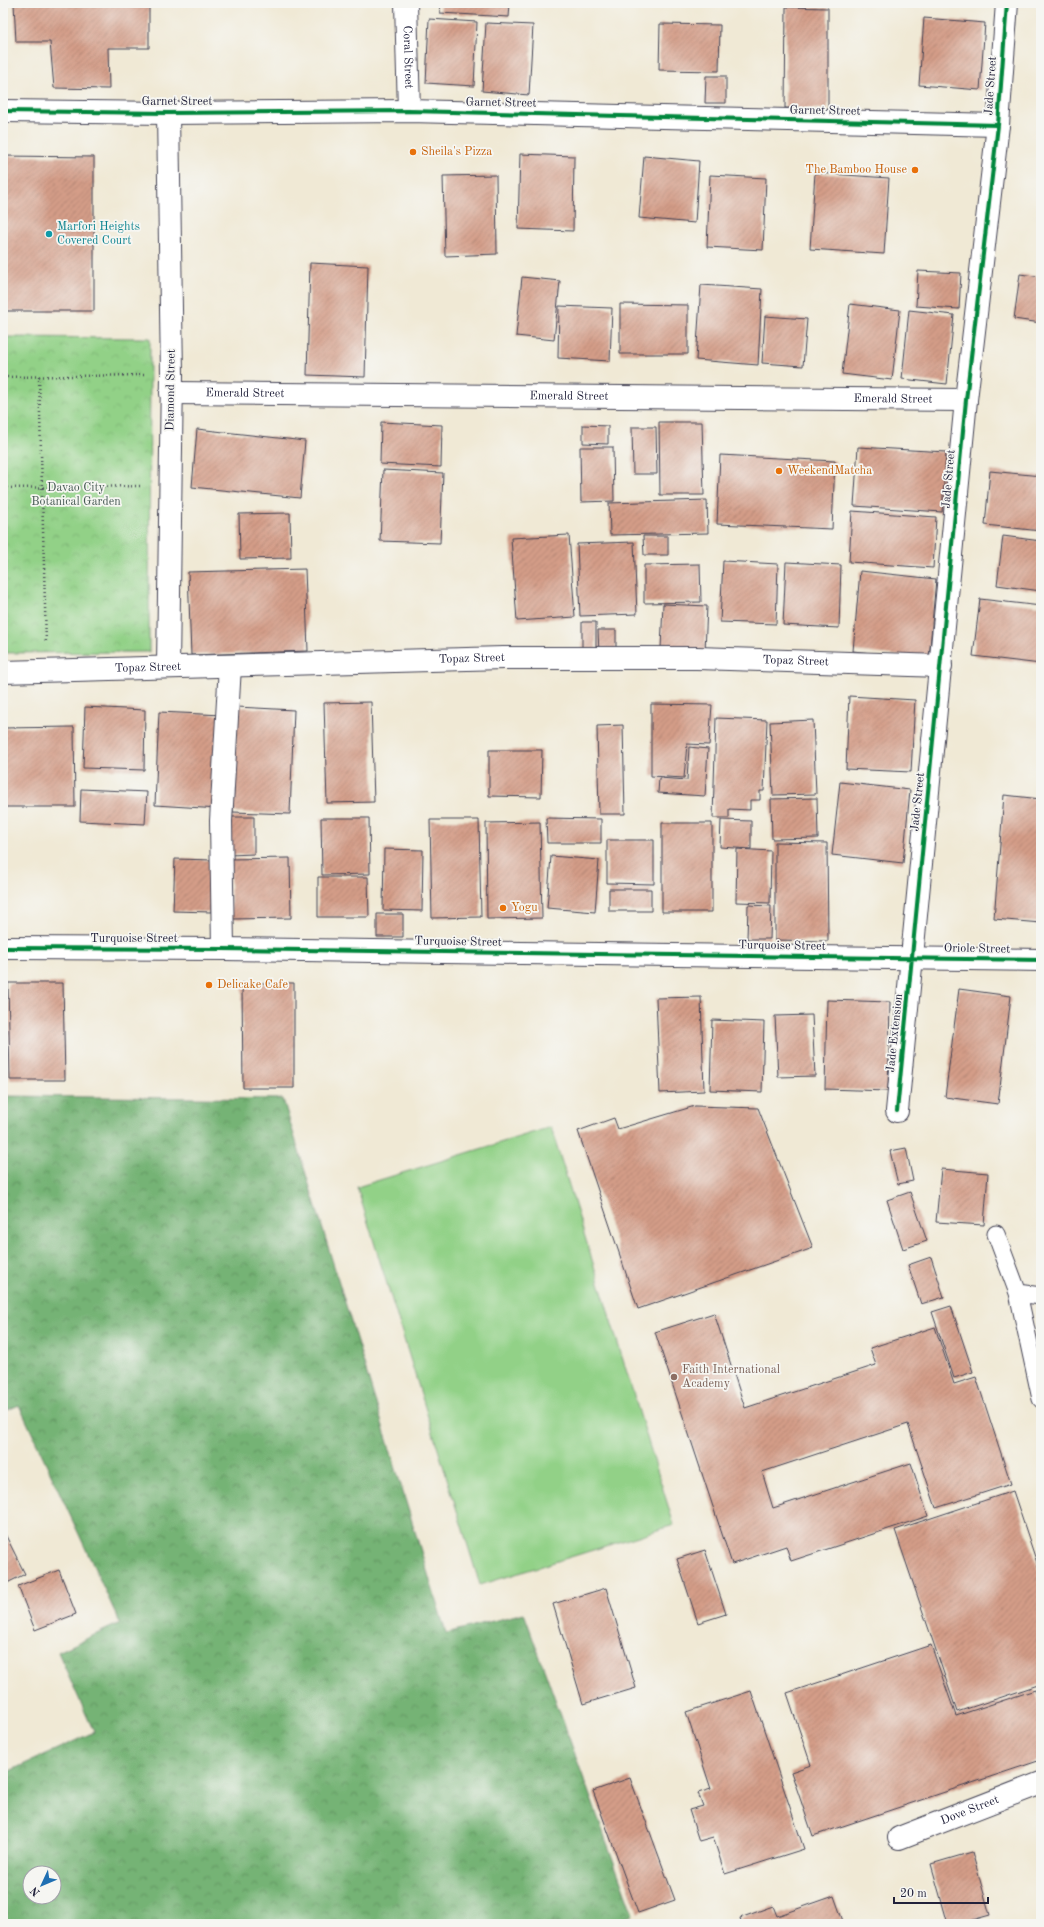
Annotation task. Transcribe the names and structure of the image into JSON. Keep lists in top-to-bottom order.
{
  "streets": {
    "street": [
      "Coral Street",
      "Jade Street",
      "Garnet Street",
      "Diamond Street",
      "Emerald Street",
      "Topaz Street",
      "Turquoise Street",
      "Oriole Street",
      "Jade Extension",
      "Dove Street"
    ]
  },
  "crossings": [
    ["Coral Street", "Garnet Street"],
    ["Jade Street", "Garnet Street"],
    ["Jade Street", "Emerald Street"],
    ["Jade Street", "Topaz Street"],
    ["Jade Street", "Turquoise Street"],
    ["Jade Street", "Oriole Street"],
    ["Jade Street", "Jade Extension"],
    ["Garnet Street", "Diamond Street"],
    ["Diamond Street", "Emerald Street"],
    ["Diamond Street", "Topaz Street"],
    ["Turquoise Street", "Oriole Street"],
    ["Turquoise Street", "Jade Extension"],
    ["Oriole Street", "Jade Extension"]
  ],
  "parks": ["Davao City Botanical Garden"],
  "places": [
    "Sheila's Pizza",
    "The Bamboo House",
    "Marfori Heights Covered Court",
    "WeekendMatcha",
    "Yogu",
    "Delicake Cafe",
    "Faith International Academy"
  ],
  "scale_bar": "20 m",
  "north": "bottom left"
}
